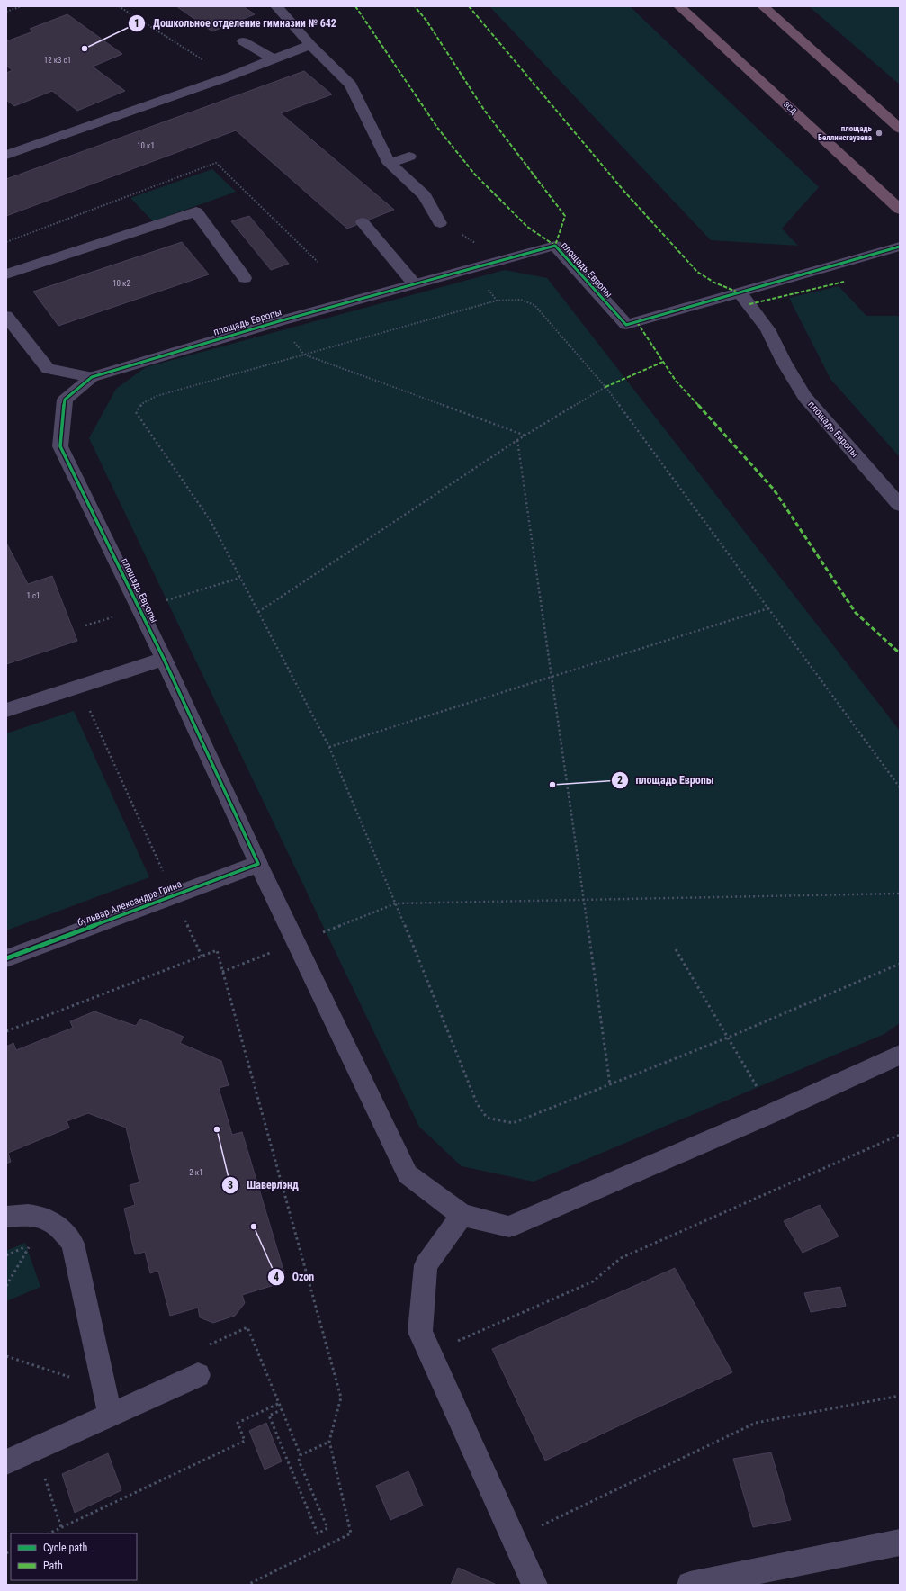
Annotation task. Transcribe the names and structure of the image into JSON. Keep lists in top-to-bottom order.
{
  "streets": {
    "highway": ["ЗСД"],
    "street": ["площадь Европы", "бульвар Александра Грина"]
  },
  "crossings": [
    ["площадь Европы", "бульвар Александра Грина"]
  ],
  "places": [
    "Дошкольное отделение гимназии № 642",
    "площадь Беллинсгаузена",
    "площадь Европы",
    "Шаверлэнд",
    "Ozon"
  ],
  "house_numbers": [
    "12 к3 с1",
    "10 к1",
    "10 к2",
    "1 с1",
    "2 к1"
  ],
  "legend": ["Cycle path", "Path"]
}
